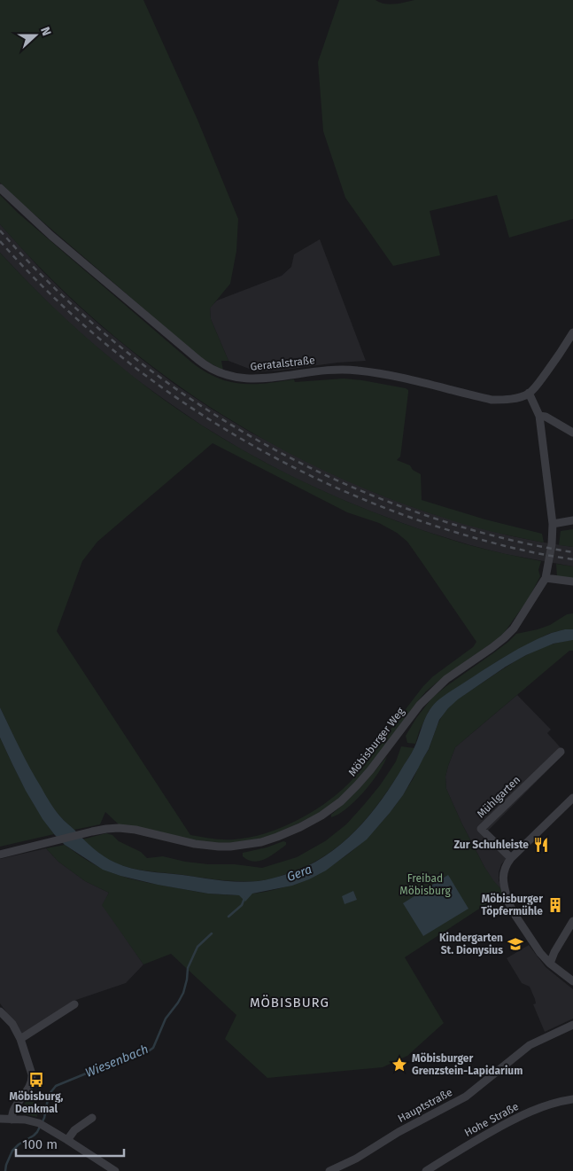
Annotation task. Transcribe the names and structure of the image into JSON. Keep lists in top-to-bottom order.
{
  "streets": {
    "street": [
      "Geratalstraße",
      "Möbisburger Weg",
      "Mühlgarten",
      "Hauptstraße",
      "Hohe Straße"
    ]
  },
  "crossings": [
    ["Geratalstraße", "Möbisburger Weg"]
  ],
  "districts": ["MÖBISBURG"],
  "water": ["Gera", "Wiesenbach"],
  "parks": ["Freibad Möbisburg"],
  "places": {
    "restaurant": ["Zur Schuhleiste"],
    "building": ["Möbisburger Töpfermühle"],
    "school or university": ["Kindergarten St. Dionysius"],
    "place": ["Möbisburger Grenzstein-Lapidarium"],
    "bus stop": ["Möbisburg, Denkmal"]
  },
  "scale_bar": "100 m",
  "north": "right"
}
